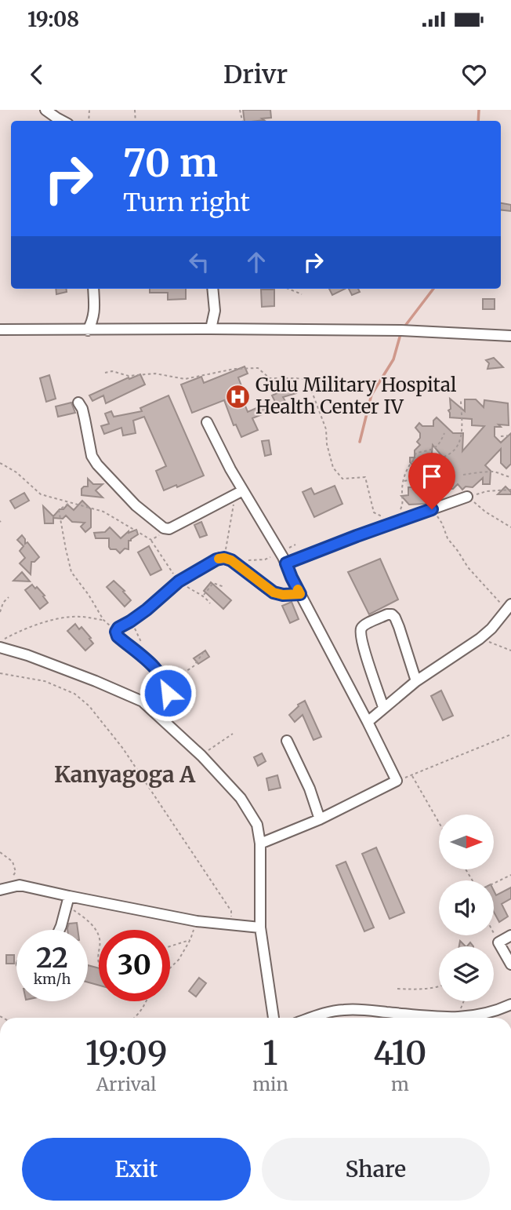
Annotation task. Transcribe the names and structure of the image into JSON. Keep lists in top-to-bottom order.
{
  "districts": ["Kanyagoga A"],
  "places": {
    "hospital": ["Gulu Military Hospital Health Center IV"]
  },
  "north": "right",
  "page": {
    "status": "19:08",
    "header": "Drivr",
    "turn": ["70 m", "Turn right"],
    "speed": "22 km/h",
    "limit": "30",
    "eta": [
      "19:09",
      "Arrival",
      "1",
      "min",
      "410",
      "m"
    ],
    "buttons": ["Exit", "Share"]
  }
}
